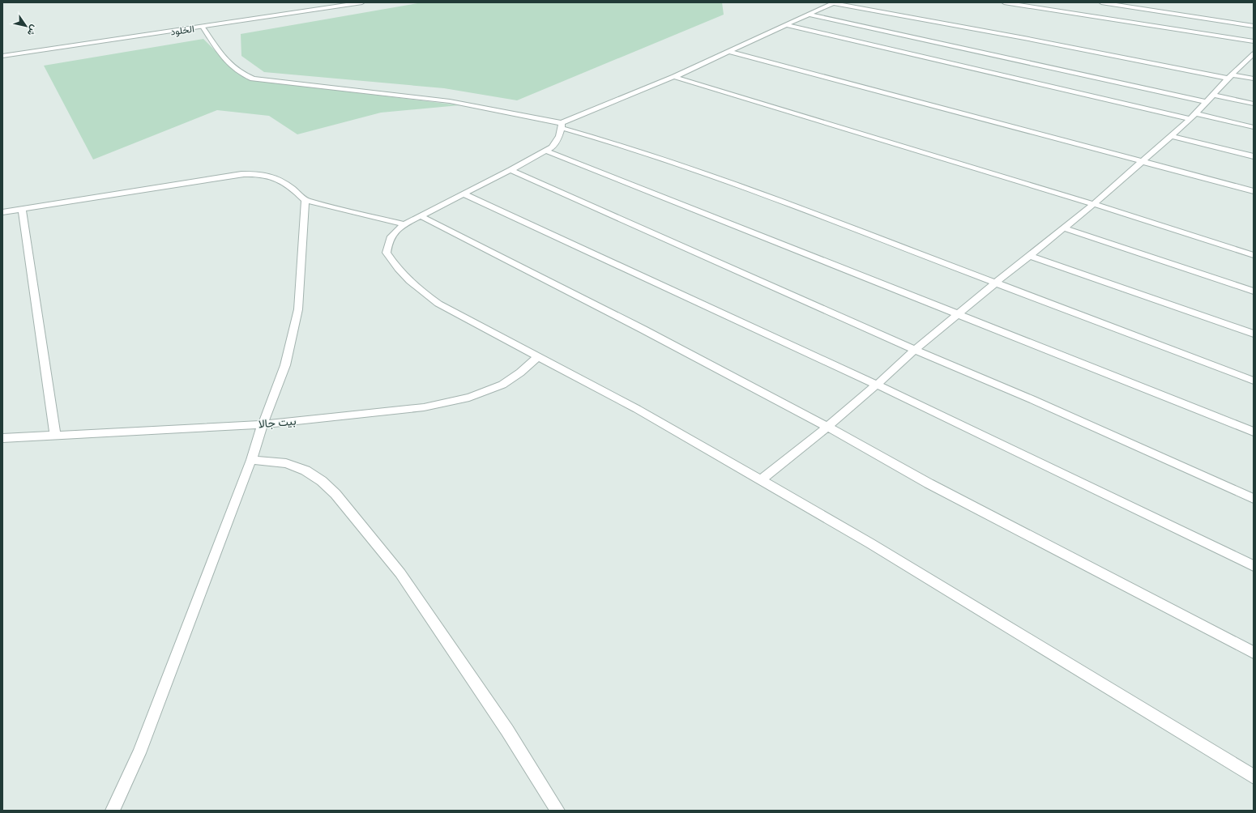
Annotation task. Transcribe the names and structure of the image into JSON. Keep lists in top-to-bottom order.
{
  "streets": {
    "street": ["الخلود", "بيت جالا"]
  },
  "north": "bottom right"
}
